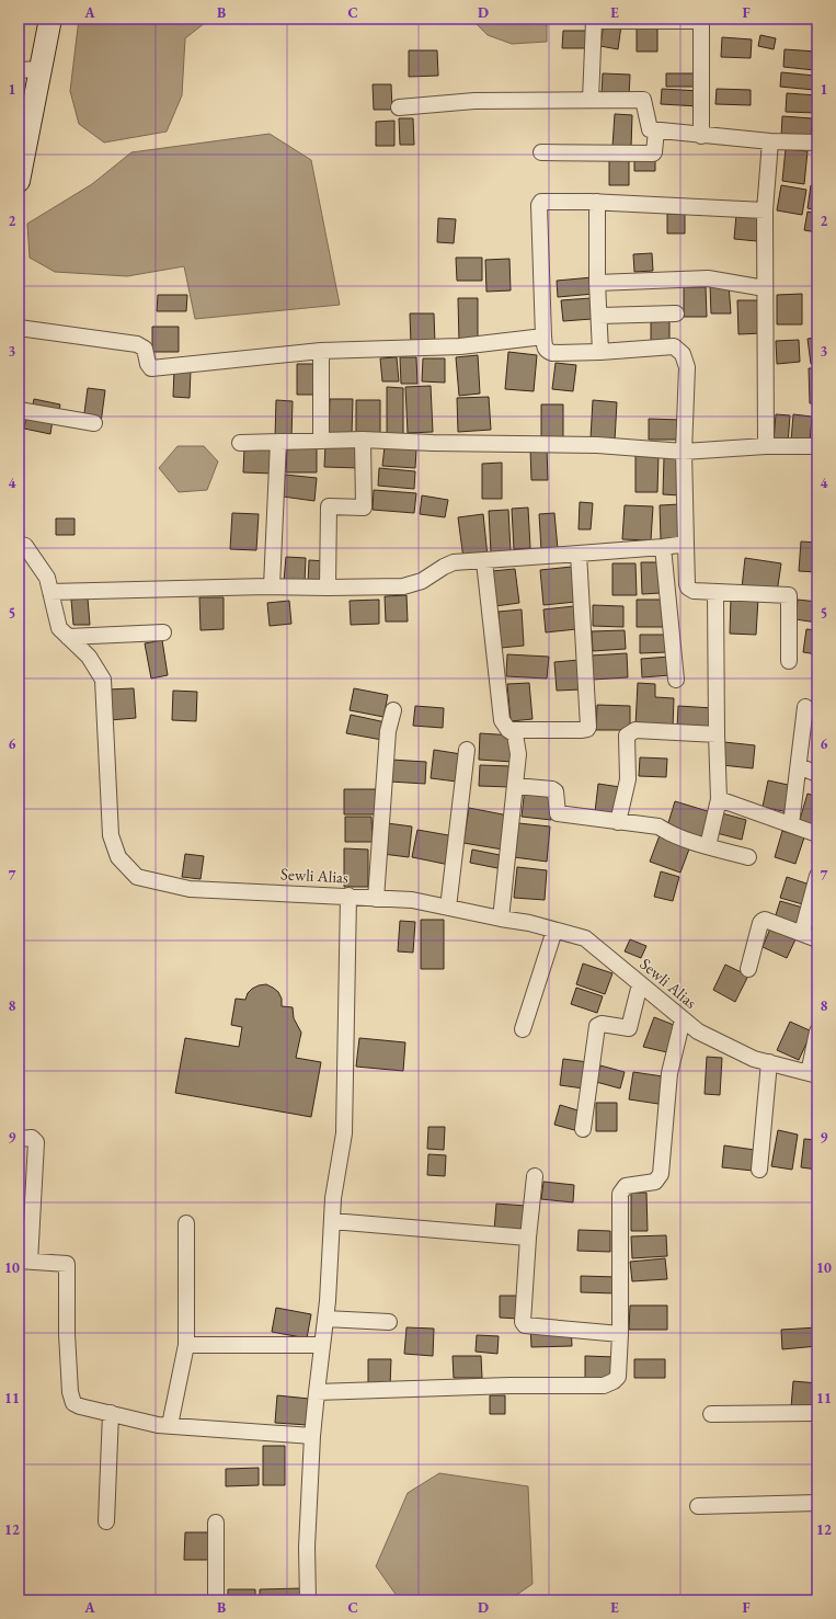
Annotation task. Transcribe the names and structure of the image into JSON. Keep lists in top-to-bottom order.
{
  "streets": {
    "street": ["Sewli Alias"]
  },
  "grid": {
    "columns": [
      "A",
      "B",
      "C",
      "D",
      "E",
      "F"
    ],
    "rows": [
      "1",
      "2",
      "3",
      "4",
      "5",
      "6",
      "7",
      "8",
      "9",
      "10",
      "11",
      "12"
    ]
  }
}
